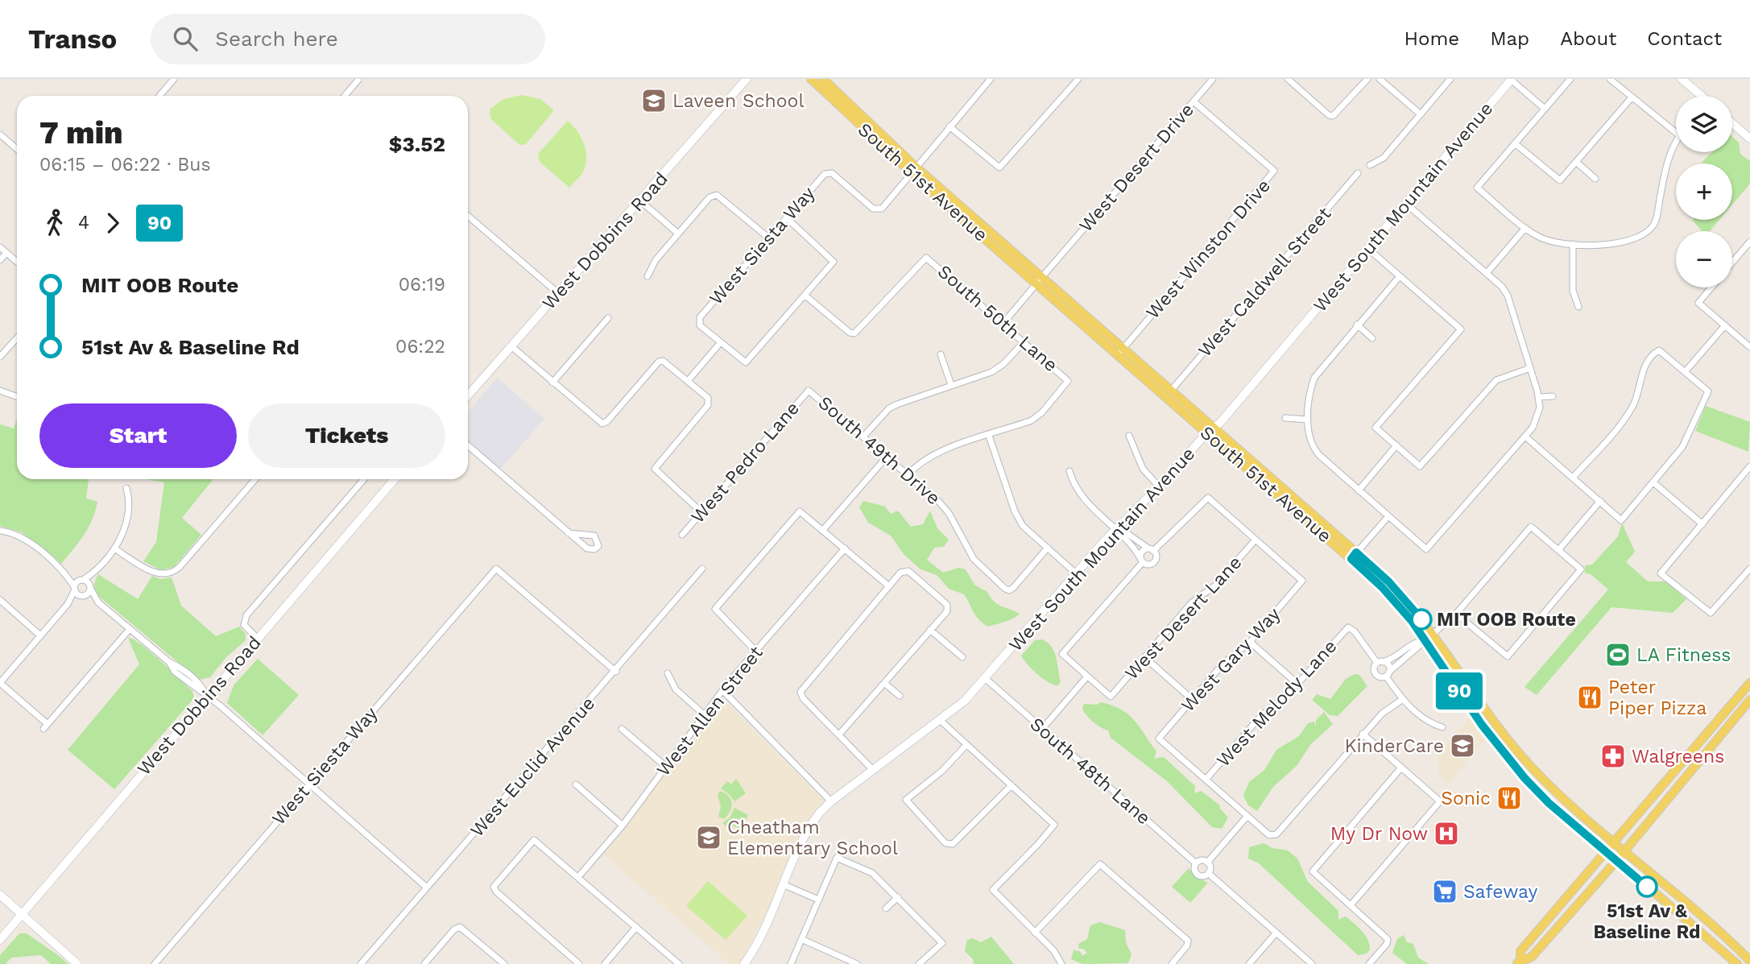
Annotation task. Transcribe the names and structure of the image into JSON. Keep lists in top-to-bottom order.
{
  "streets": {
    "main road": ["South 51st Avenue"],
    "street": [
      "West Desert Drive",
      "West South Mountain Avenue",
      "West Dobbins Road",
      "West Siesta Way",
      "West Winston Drive",
      "West Caldwell Street",
      "South 50th Lane",
      "South 49th Drive",
      "West Pedro Lane",
      "West Desert Lane",
      "West Gary Way",
      "West Melody Lane",
      "West Allen Street",
      "West Euclid Avenue",
      "South 48th Lane"
    ]
  },
  "crossings": [
    ["West Desert Drive", "South 51st Avenue"],
    ["West Desert Drive", "West Winston Drive"],
    ["West Desert Drive", "South 50th Lane"],
    ["South 51st Avenue", "West South Mountain Avenue"],
    ["South 51st Avenue", "West Siesta Way"],
    ["South 51st Avenue", "West Winston Drive"],
    ["South 51st Avenue", "West Caldwell Street"],
    ["West South Mountain Avenue", "South 48th Lane"],
    ["West Siesta Way", "West Euclid Avenue"],
    ["South 49th Drive", "West Pedro Lane"],
    ["West Desert Lane", "West Gary Way"],
    ["West Gary Way", "West Melody Lane"]
  ],
  "places": {
    "school or university": ["Laveen School", "KinderCare", "Cheatham Elementary School"],
    "other": ["MIT OOB Route", "51st Av & Baseline Rd"],
    "sports": ["LA Fitness"],
    "restaurant": ["Peter Piper Pizza", "Sonic"],
    "pharmacy": ["Walgreens"],
    "hospital": ["My Dr Now"],
    "supermarket": ["Safeway"]
  },
  "lines": ["bus line 90"],
  "page": {
    "header": "Transo",
    "search": "Search here",
    "nav": [
      "Home",
      "Map",
      "About",
      "Contact"
    ],
    "on_map": "90",
    "map_buttons": ["+", "−"],
    "heading": ["7 min", "06:15 – 06:22 · Bus", "$3.52"],
    "legs": ["4", "90"],
    "list": [
      {
        "name": "MIT OOB Route",
        "value": "06:19"
      },
      {
        "name": "51st Av & Baseline Rd",
        "value": "06:22"
      }
    ],
    "buttons": ["Start", "Tickets"]
  }
}
